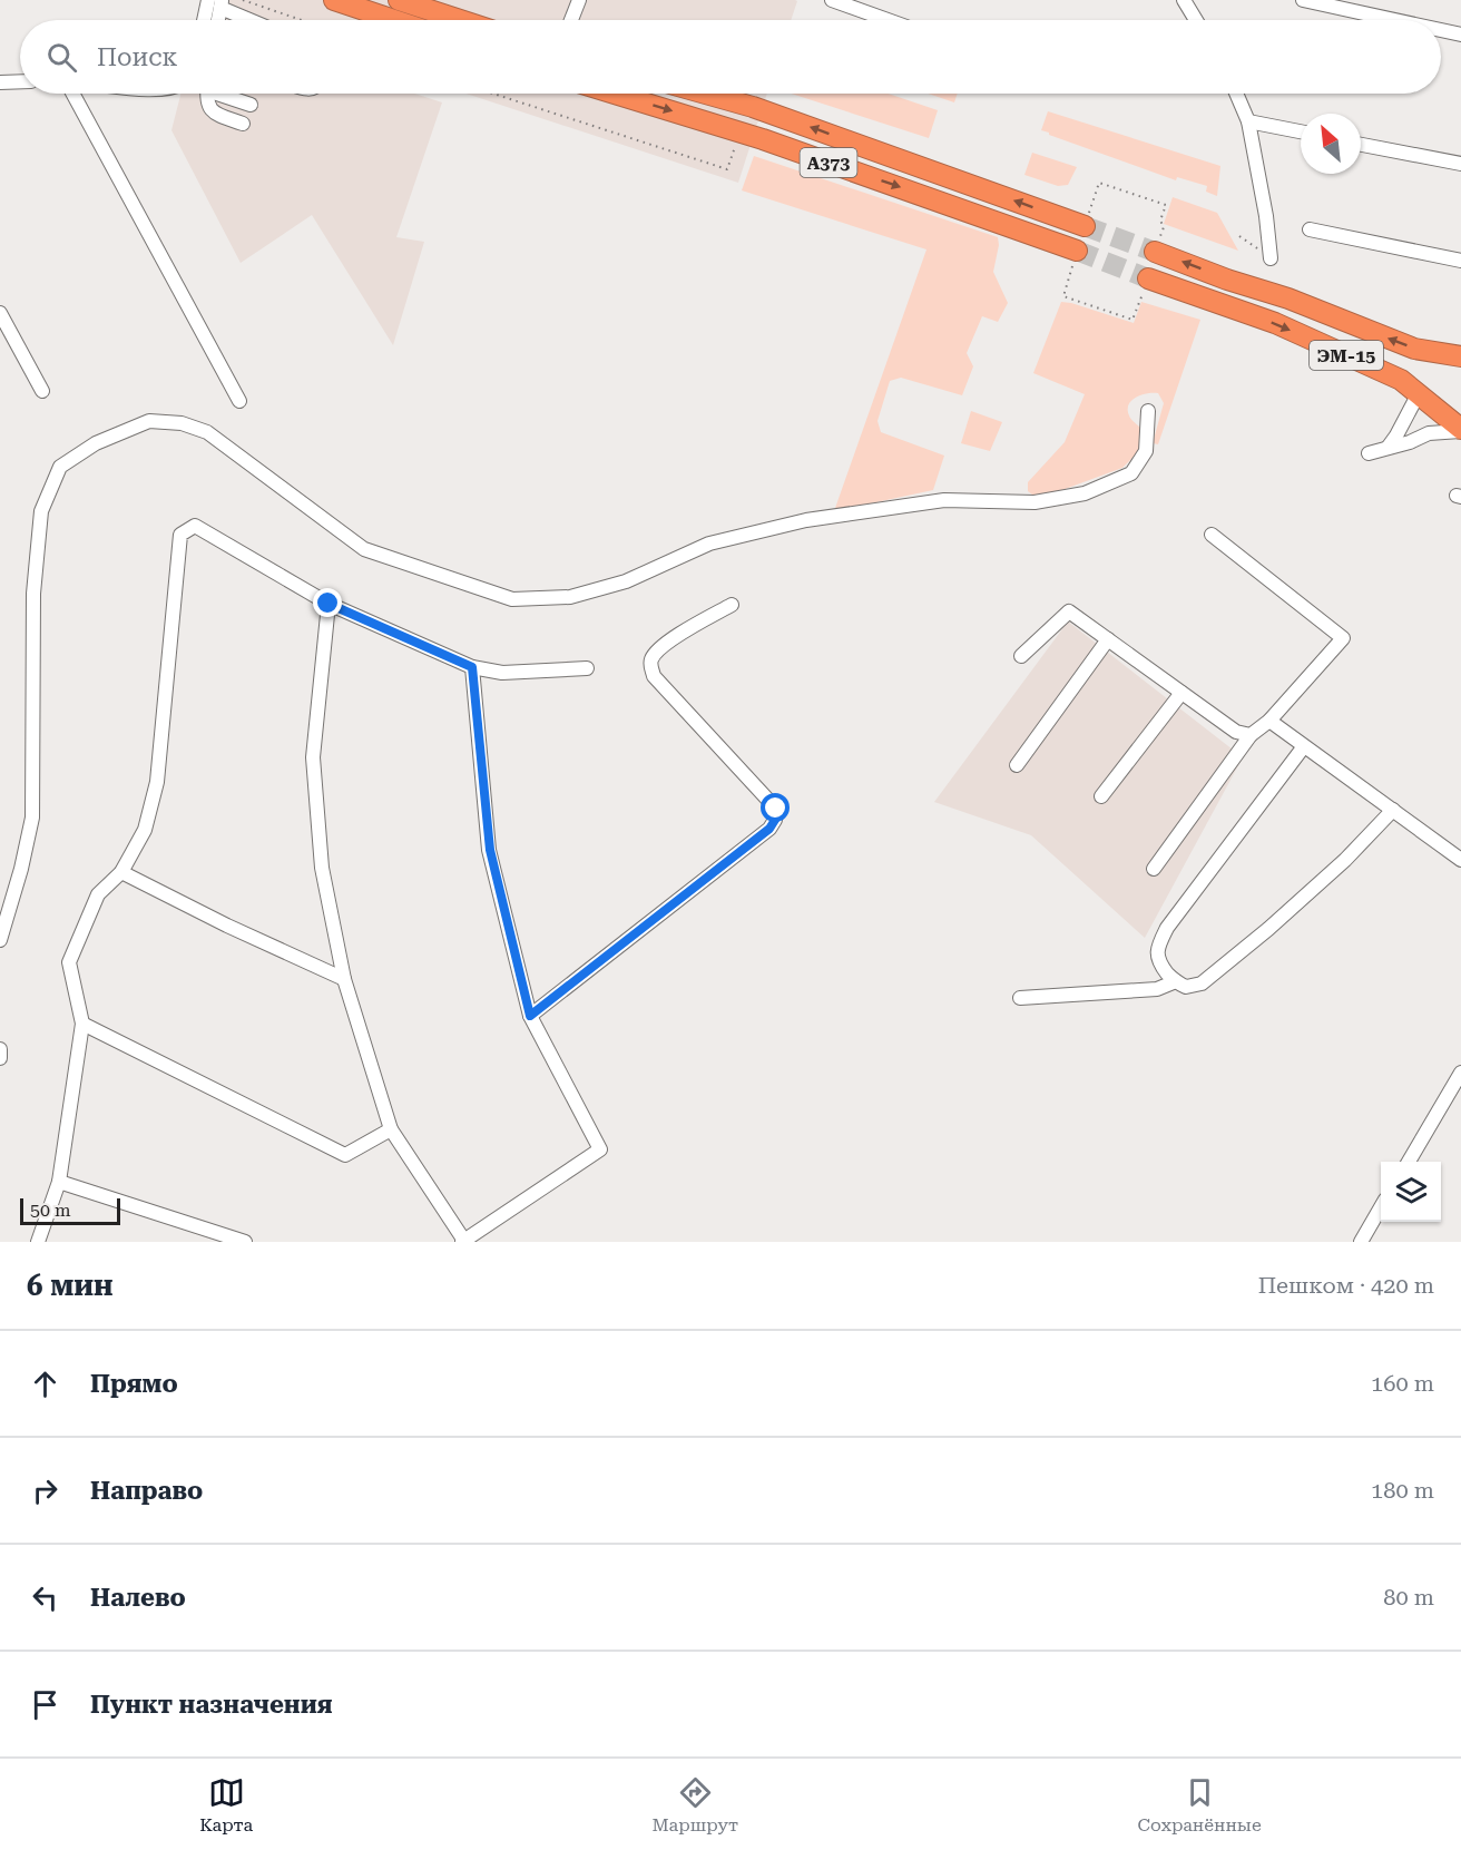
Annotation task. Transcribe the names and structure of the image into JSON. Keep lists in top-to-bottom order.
{
  "streets": {
    "highway": ["A373", "ЭМ-15"]
  },
  "scale_bar": "50 m",
  "north": "top left",
  "page": {
    "search": "Поиск",
    "scale": "50 m",
    "heading": ["6 мин", "Пешком · 420 m"],
    "list": [
      ["Прямо", "160 m"],
      ["Направо", "180 m"],
      ["Налево", "80 m"],
      "Пункт назначения"
    ],
    "nav": ["Карта", "Маршрут", "Сохранённые"]
  }
}
